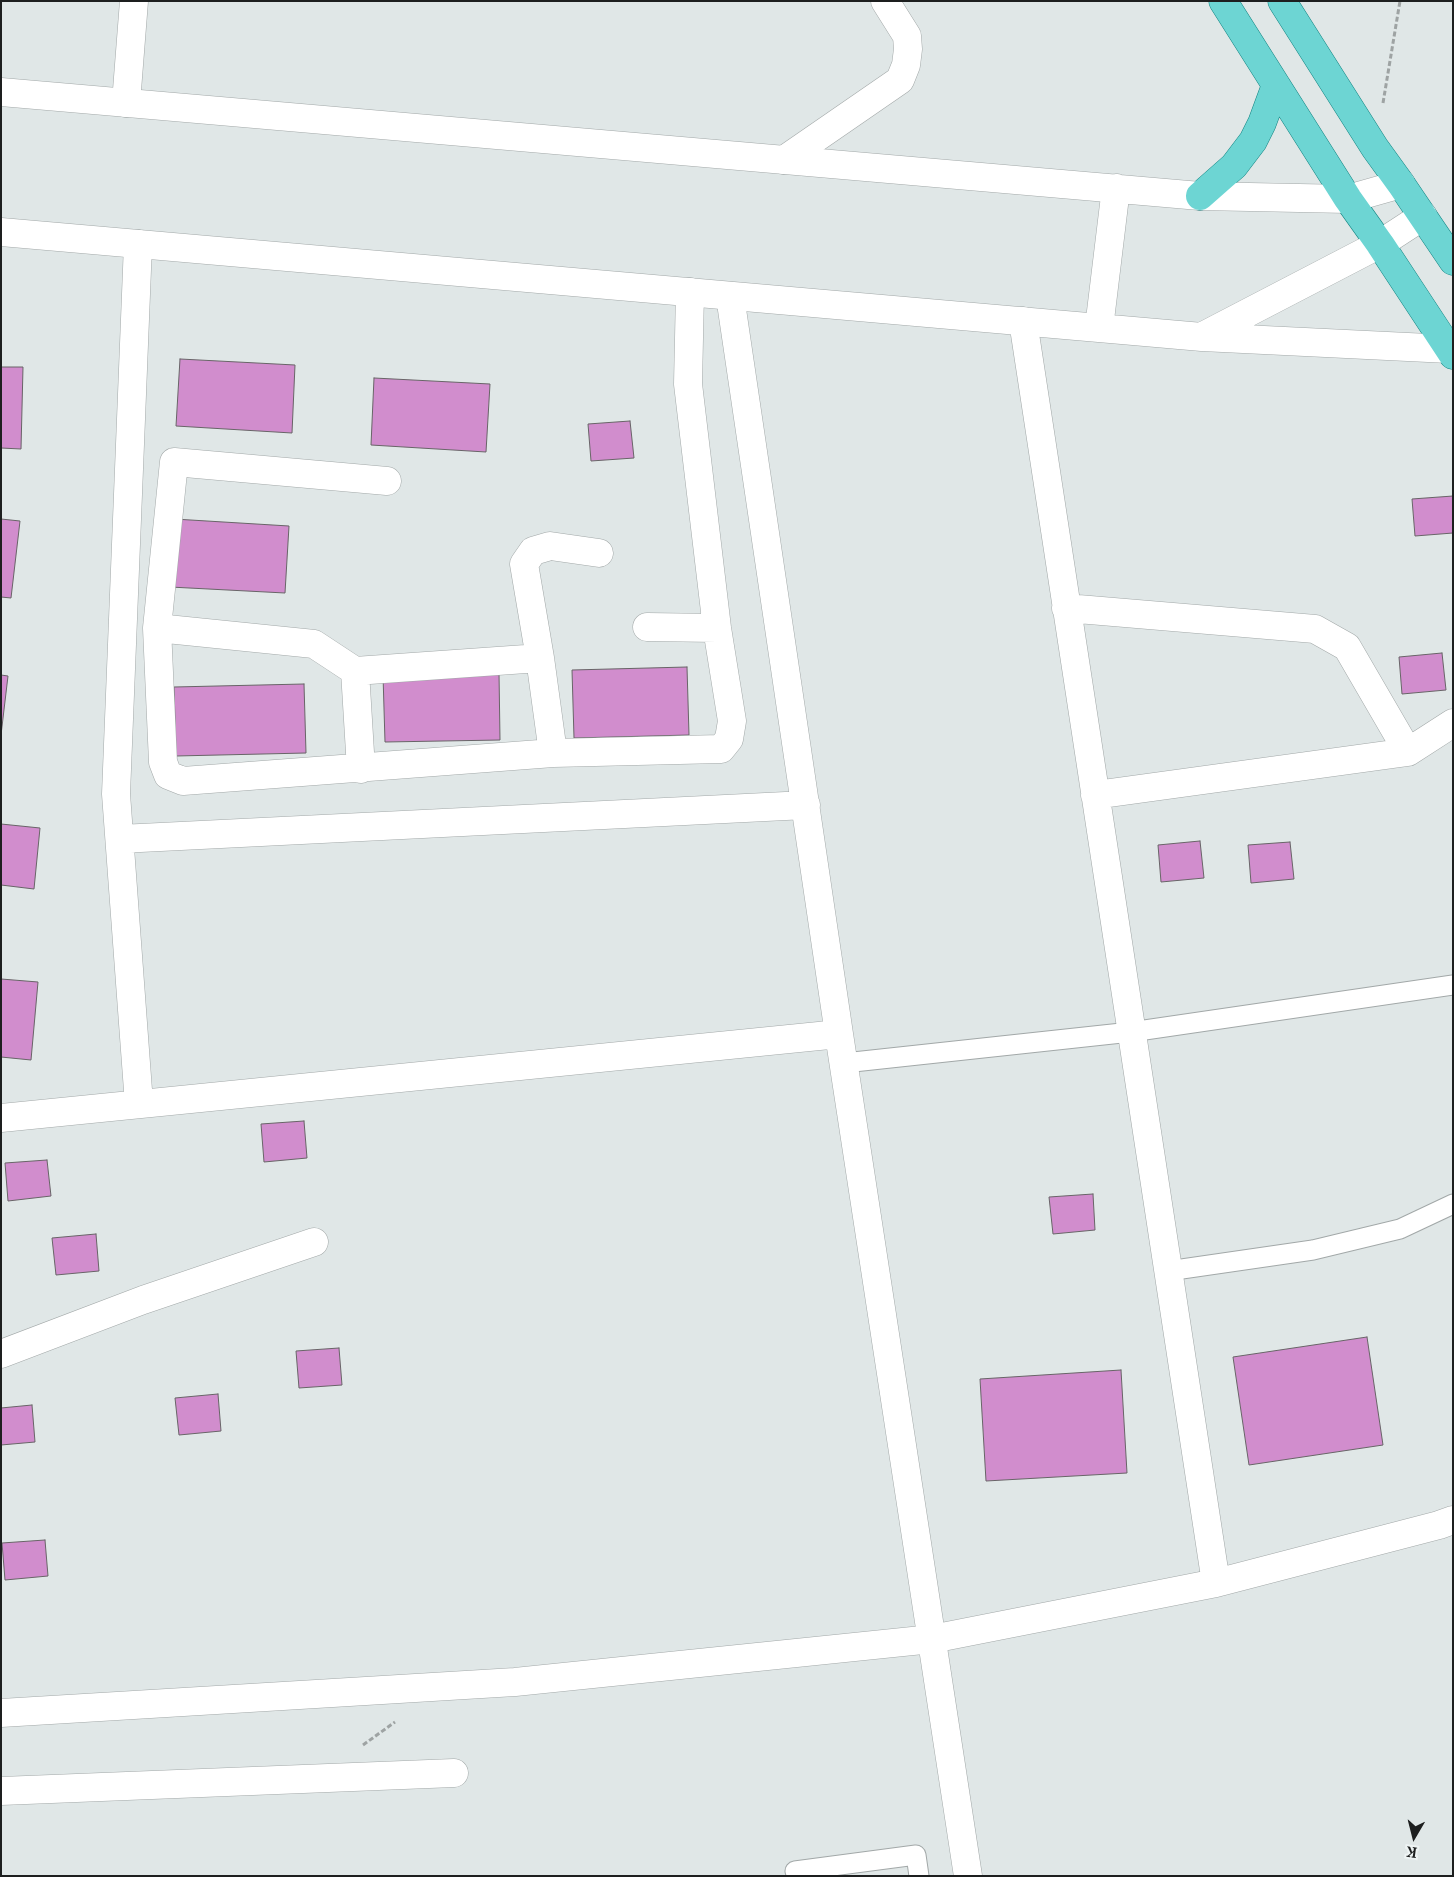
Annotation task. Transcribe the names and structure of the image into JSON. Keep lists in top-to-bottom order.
{
  "north": "bottom"
}
